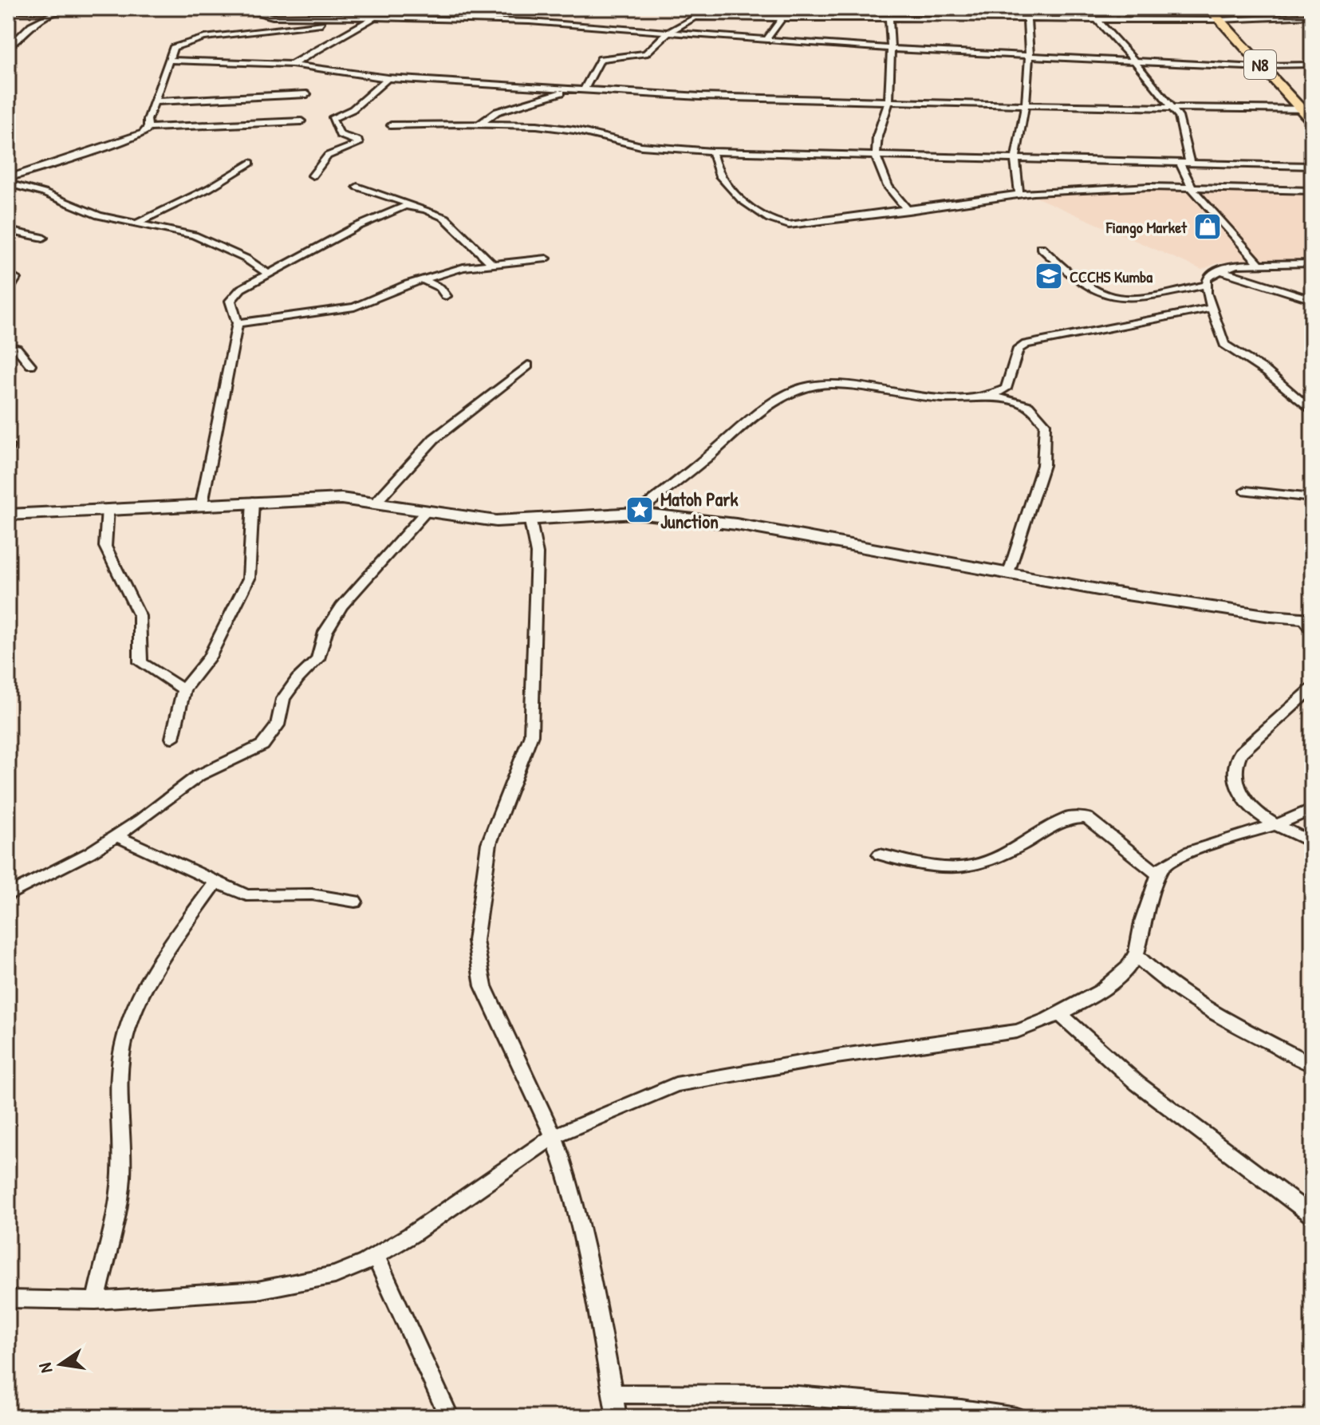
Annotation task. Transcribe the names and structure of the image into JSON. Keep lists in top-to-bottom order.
{
  "streets": {
    "highway": ["N8"]
  },
  "places": {
    "shop": ["Fiango Market"],
    "school or university": ["CCCHS Kumba"],
    "place": ["Matoh Park Junction"]
  },
  "north": "left"
}
